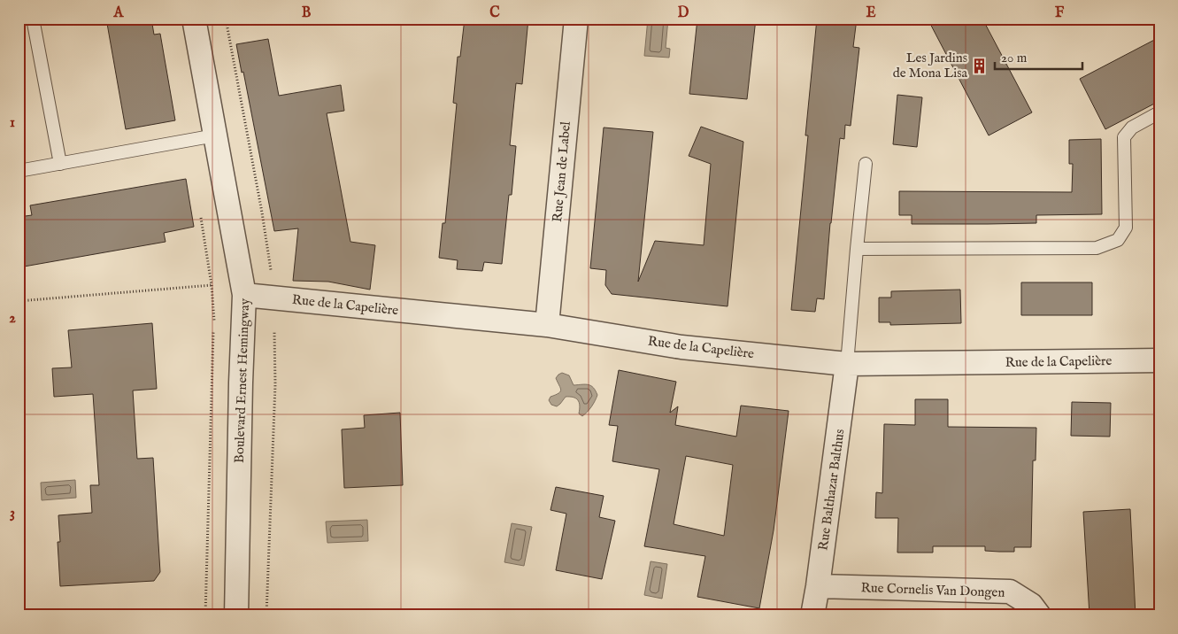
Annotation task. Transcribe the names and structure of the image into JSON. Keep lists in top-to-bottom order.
{
  "streets": {
    "street": [
      "Rue Jean de Label",
      "Rue de la Capelière",
      "Boulevard Ernest Hemingway",
      "Rue Balthazar Balthus",
      "Rue Cornelis Van Dongen"
    ]
  },
  "crossings": [
    ["Rue Jean de Label", "Rue de la Capelière"],
    ["Rue de la Capelière", "Boulevard Ernest Hemingway"],
    ["Rue de la Capelière", "Rue Balthazar Balthus"],
    ["Rue Balthazar Balthus", "Rue Cornelis Van Dongen"]
  ],
  "places": {
    "building": ["Les Jardins de Mona Lisa"]
  },
  "scale_bar": "20 m",
  "grid": {
    "columns": [
      "A",
      "B",
      "C",
      "D",
      "E",
      "F"
    ],
    "rows": ["1", "2", "3"]
  }
}
